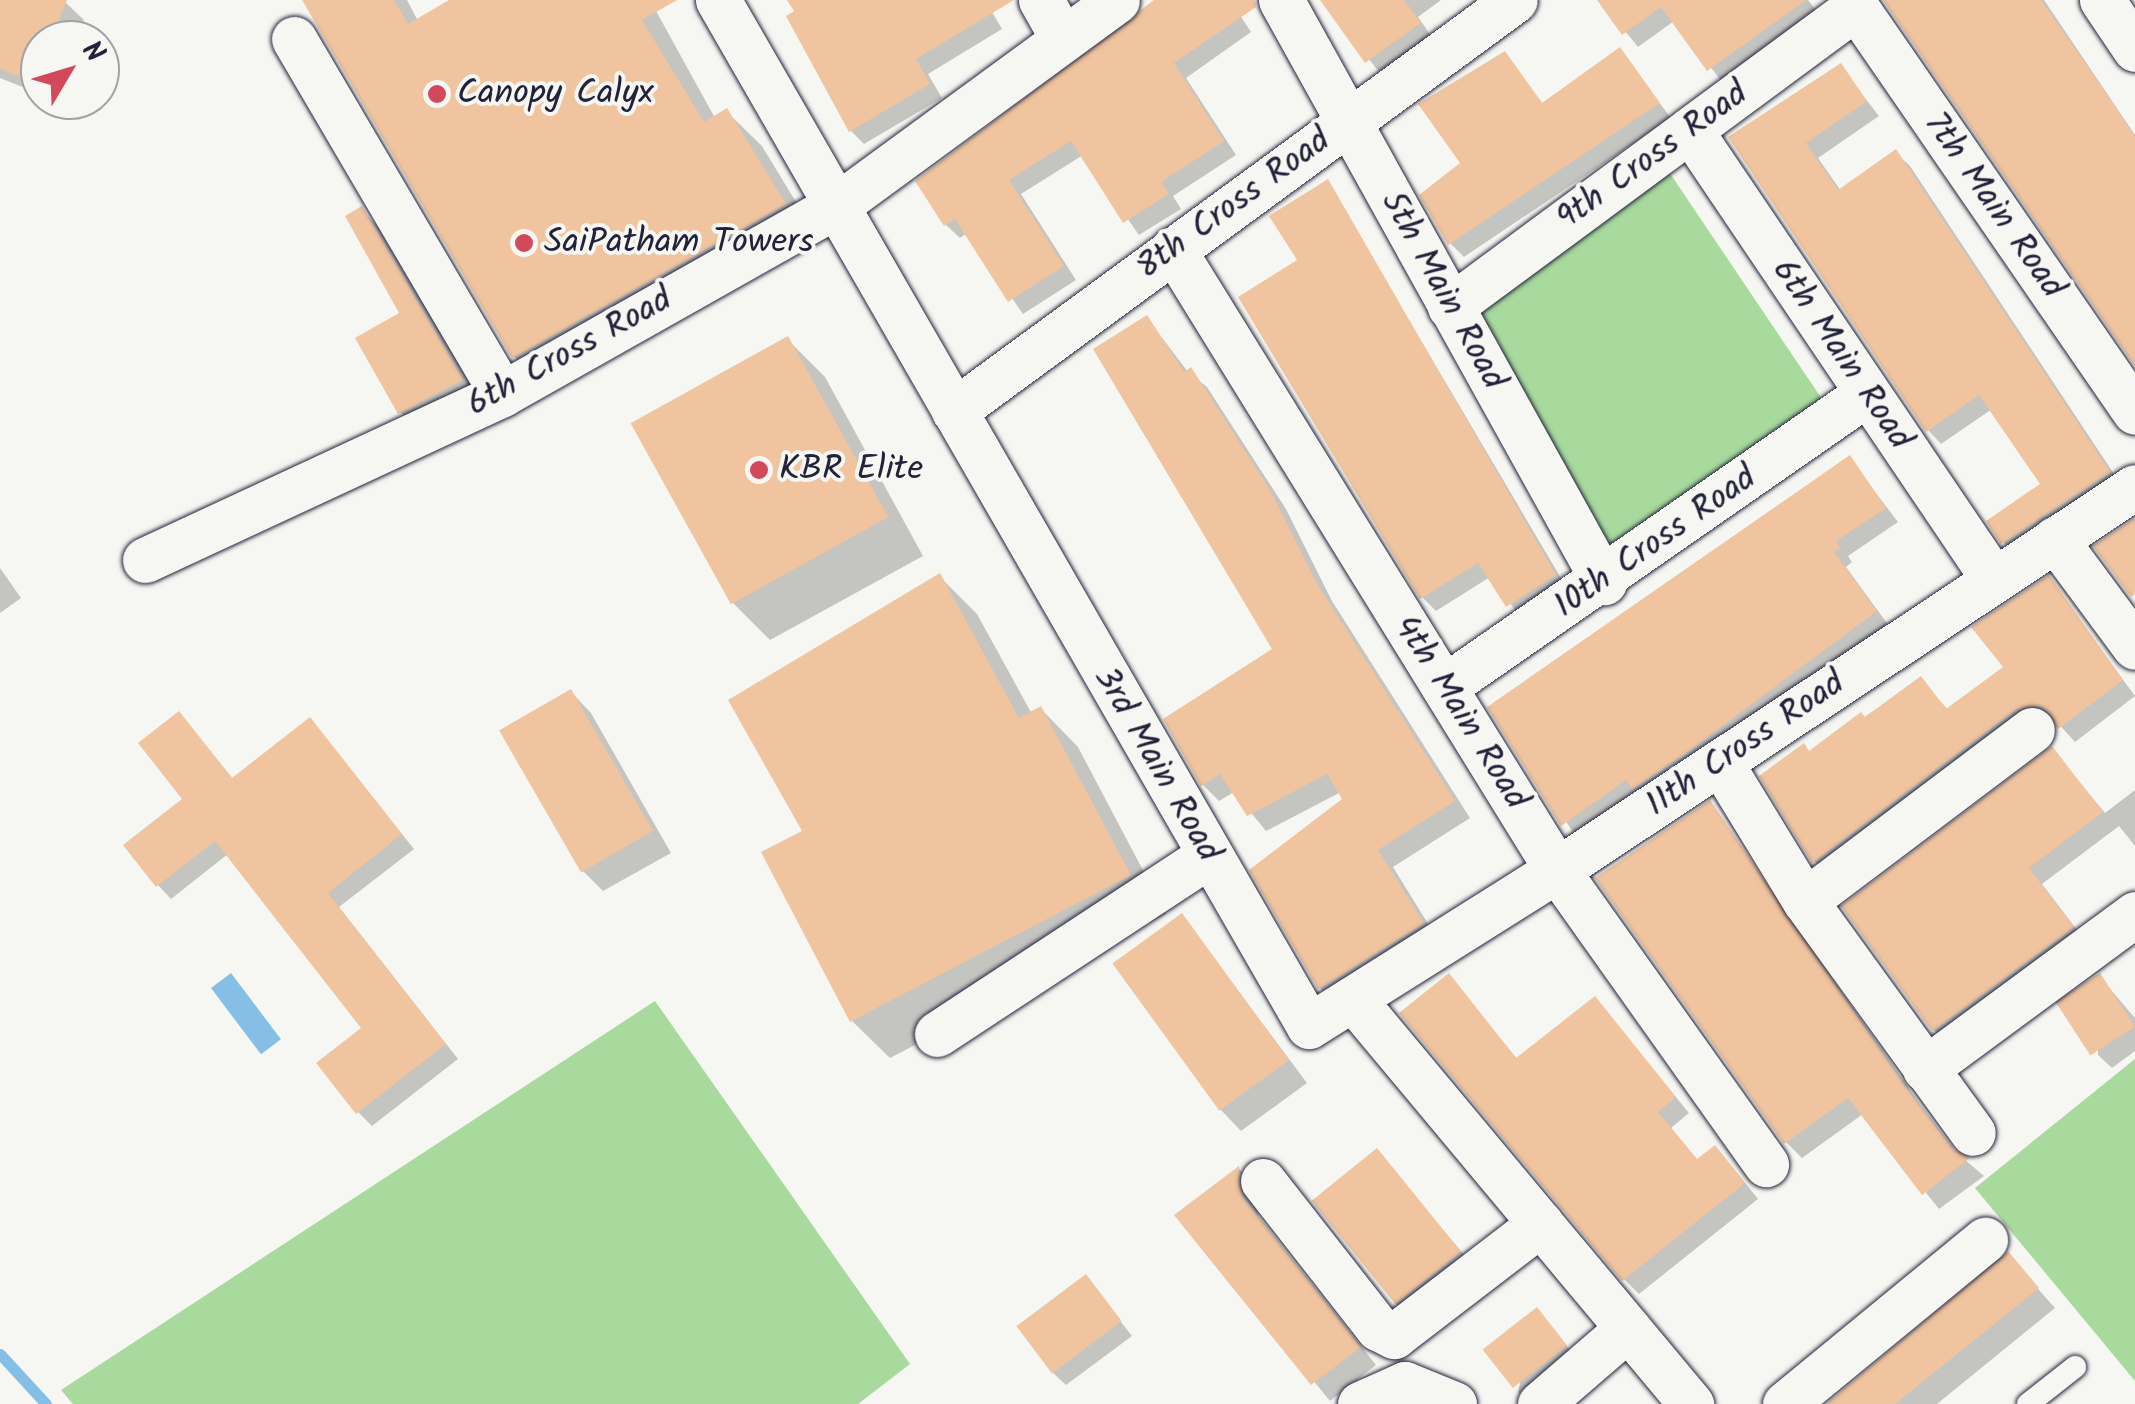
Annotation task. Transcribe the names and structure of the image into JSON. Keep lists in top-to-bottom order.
{
  "streets": {
    "street": [
      "9th Cross Road",
      "8th Cross Road",
      "7th Main Road",
      "5th Main Road",
      "6th Cross Road",
      "6th Main Road",
      "10th Cross Road",
      "4th Main Road",
      "11th Cross Road",
      "3rd Main Road"
    ]
  },
  "crossings": [
    ["9th Cross Road", "7th Main Road"],
    ["9th Cross Road", "5th Main Road"],
    ["9th Cross Road", "6th Main Road"],
    ["8th Cross Road", "5th Main Road"],
    ["8th Cross Road", "4th Main Road"],
    ["8th Cross Road", "3rd Main Road"],
    ["5th Main Road", "10th Cross Road"],
    ["6th Cross Road", "3rd Main Road"],
    ["6th Main Road", "10th Cross Road"],
    ["6th Main Road", "11th Cross Road"],
    ["10th Cross Road", "4th Main Road"],
    ["4th Main Road", "11th Cross Road"],
    ["11th Cross Road", "3rd Main Road"]
  ],
  "places": ["Canopy Calyx", "SaiPatham Towers", "KBR Elite"],
  "north": "top right"
}
